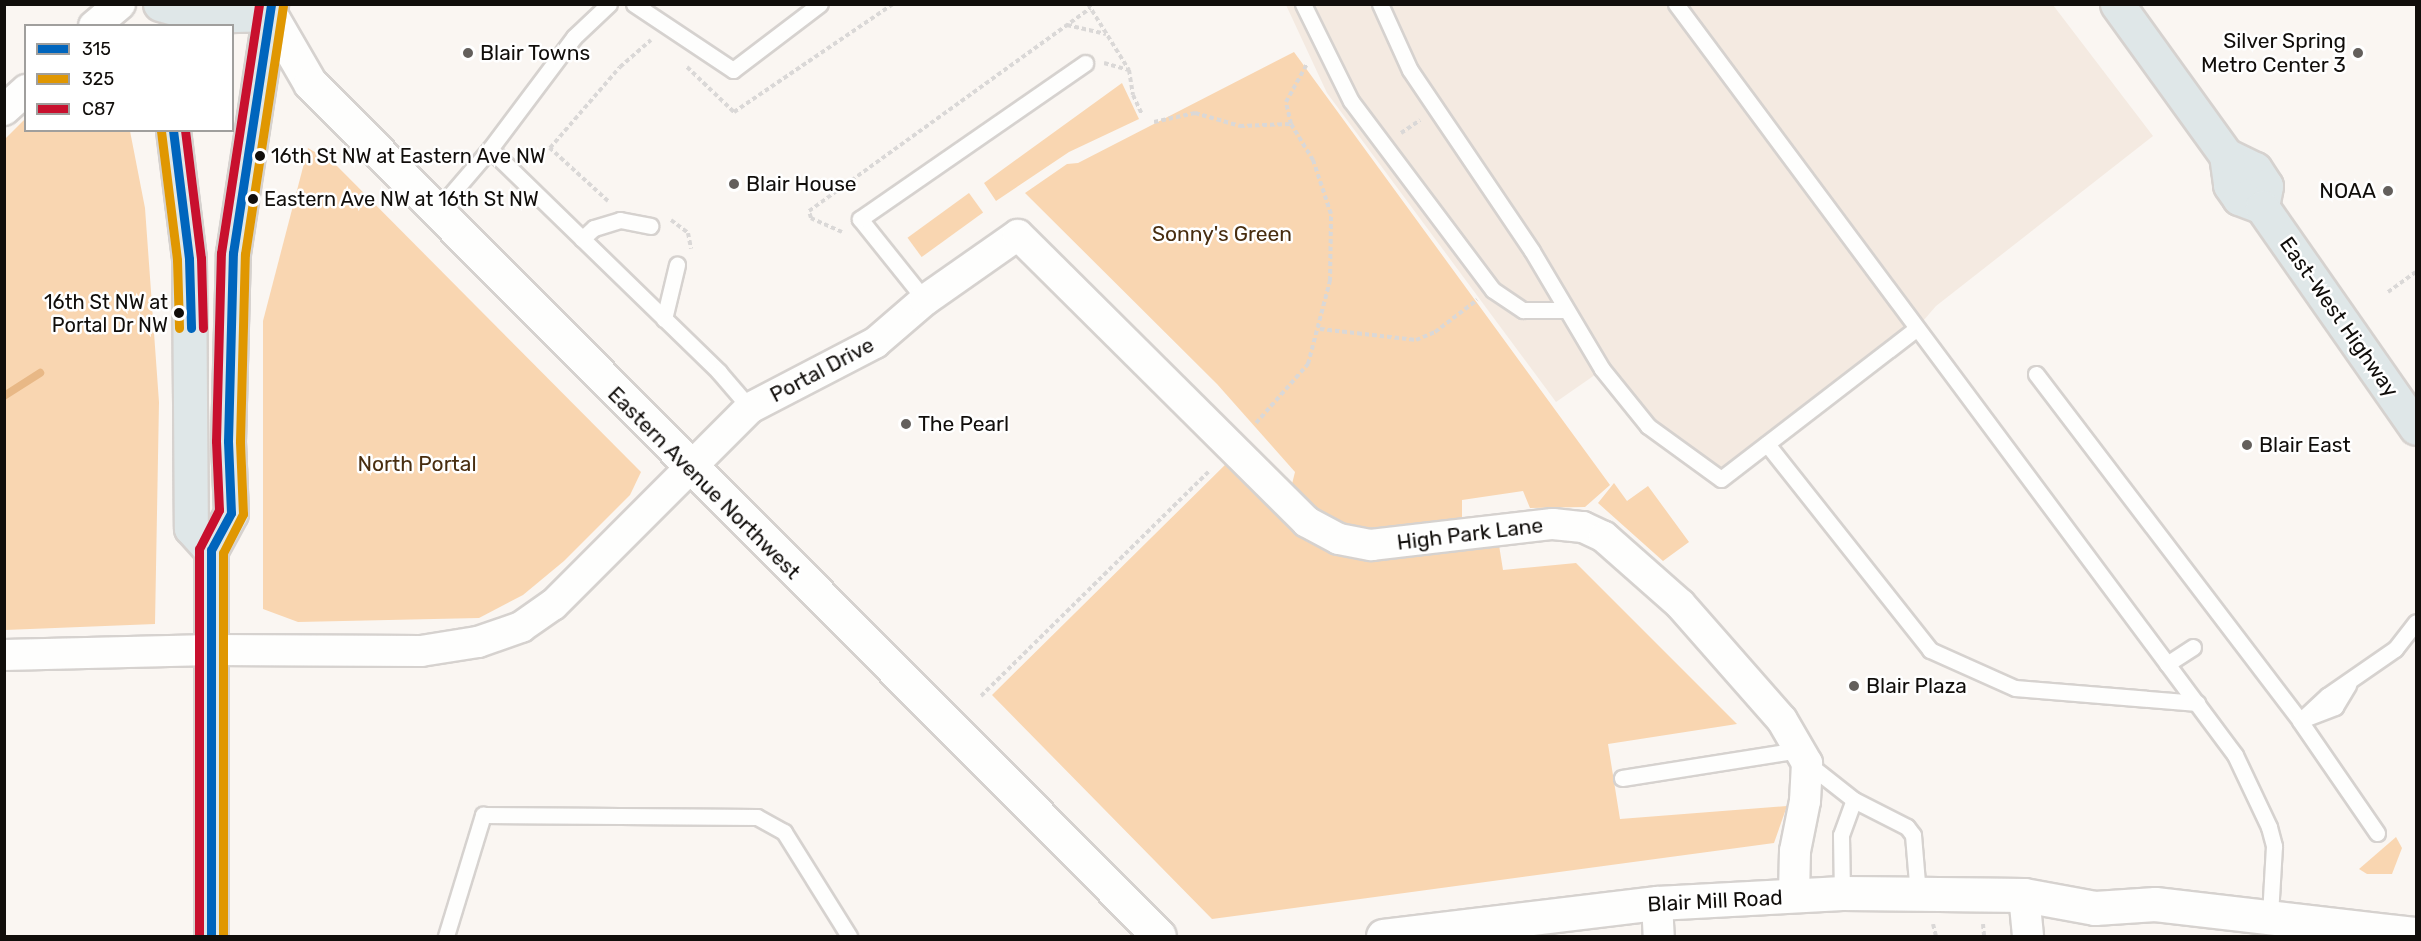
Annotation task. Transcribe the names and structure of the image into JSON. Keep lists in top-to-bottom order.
{
  "streets": {
    "main road": ["East-West Highway"],
    "street": [
      "Portal Drive",
      "Eastern Avenue Northwest",
      "High Park Lane",
      "Blair Mill Road"
    ]
  },
  "crossings": [
    ["Portal Drive", "Eastern Avenue Northwest"],
    ["Portal Drive", "High Park Lane"]
  ],
  "parks": ["Sonny's Green", "North Portal"],
  "places": [
    "Blair Towns",
    "Silver Spring Metro Center 3",
    "16th St NW at Eastern Ave NW",
    "Blair House",
    "NOAA",
    "Eastern Ave NW at 16th St NW",
    "16th St NW at Portal Dr NW",
    "The Pearl",
    "Blair East",
    "Blair Plaza"
  ],
  "lines": ["transit line 315", "transit line C87", "transit line 325"],
  "legend": ["315", "325", "C87"]
}
